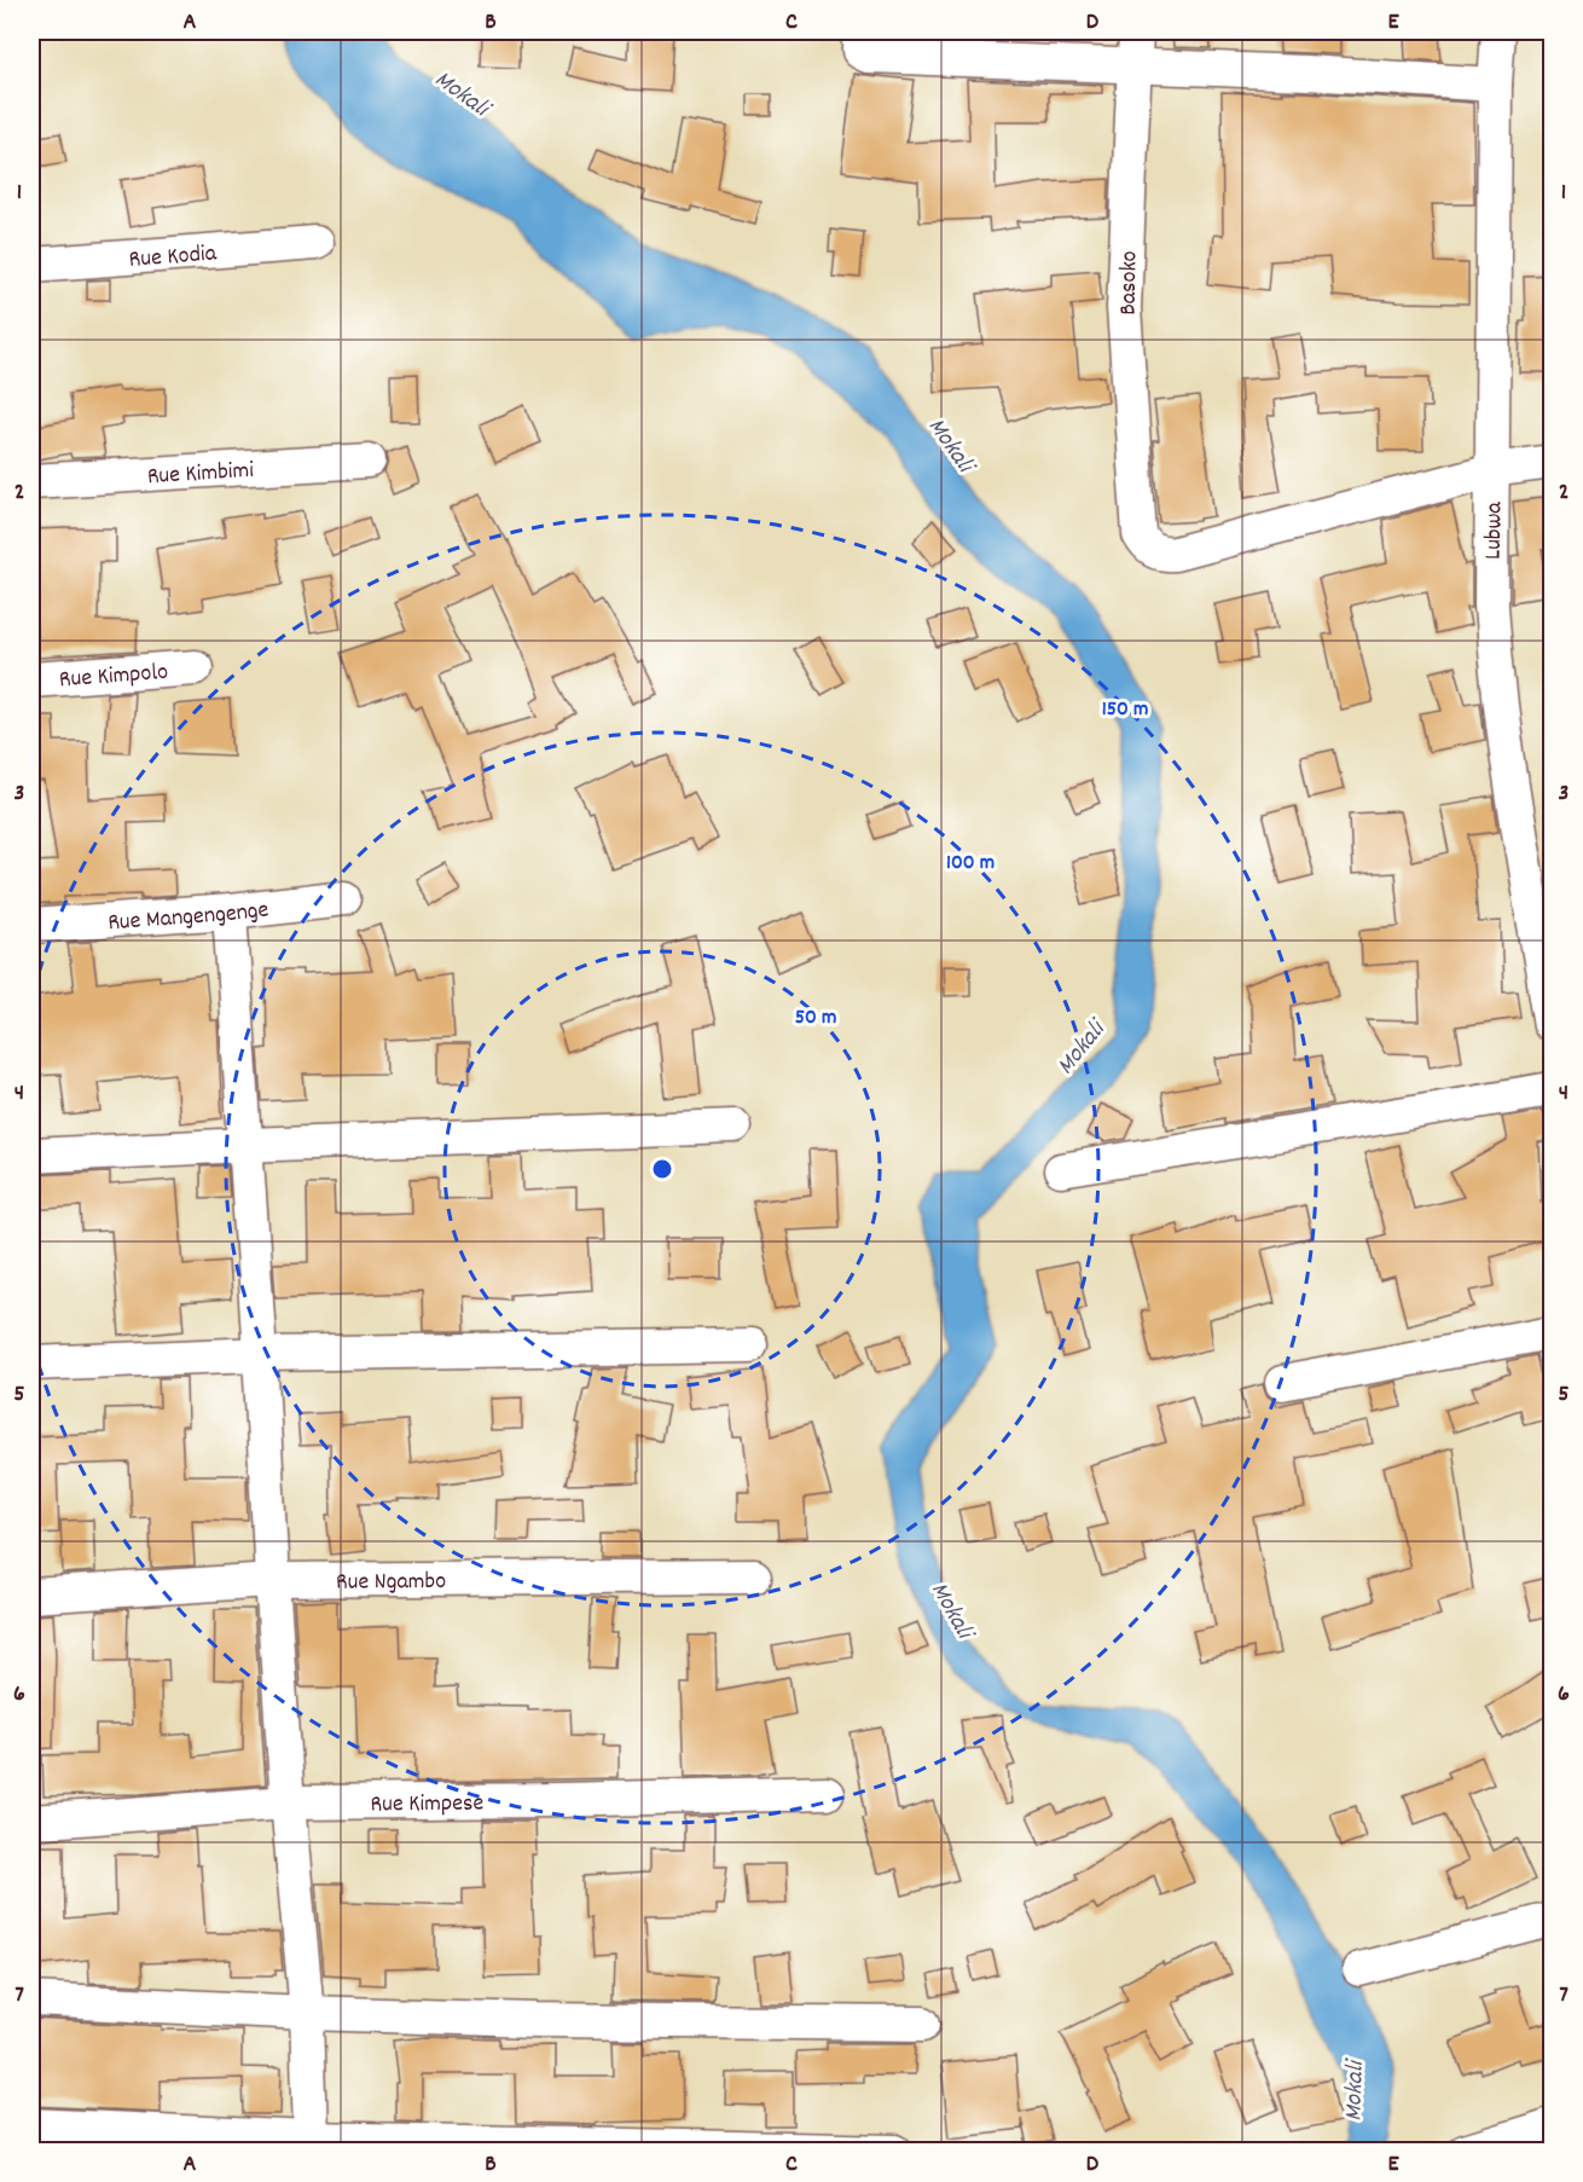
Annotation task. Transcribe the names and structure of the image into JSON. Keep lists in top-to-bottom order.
{
  "streets": {
    "street": [
      "Rue Kodia",
      "Basoko",
      "Rue Kimbimi",
      "Lubwa",
      "Rue Kimpolo",
      "Rue Mangengenge",
      "Rue Ngambo",
      "Rue Kimpese"
    ]
  },
  "crossings": [
    ["Basoko", "Lubwa"]
  ],
  "water": ["Mokali"],
  "grid": {
    "columns": [
      "A",
      "B",
      "C",
      "D",
      "E"
    ],
    "rows": [
      "1",
      "2",
      "3",
      "4",
      "5",
      "6",
      "7"
    ]
  },
  "rings": ["150 m", "100 m", "50 m"]
}
